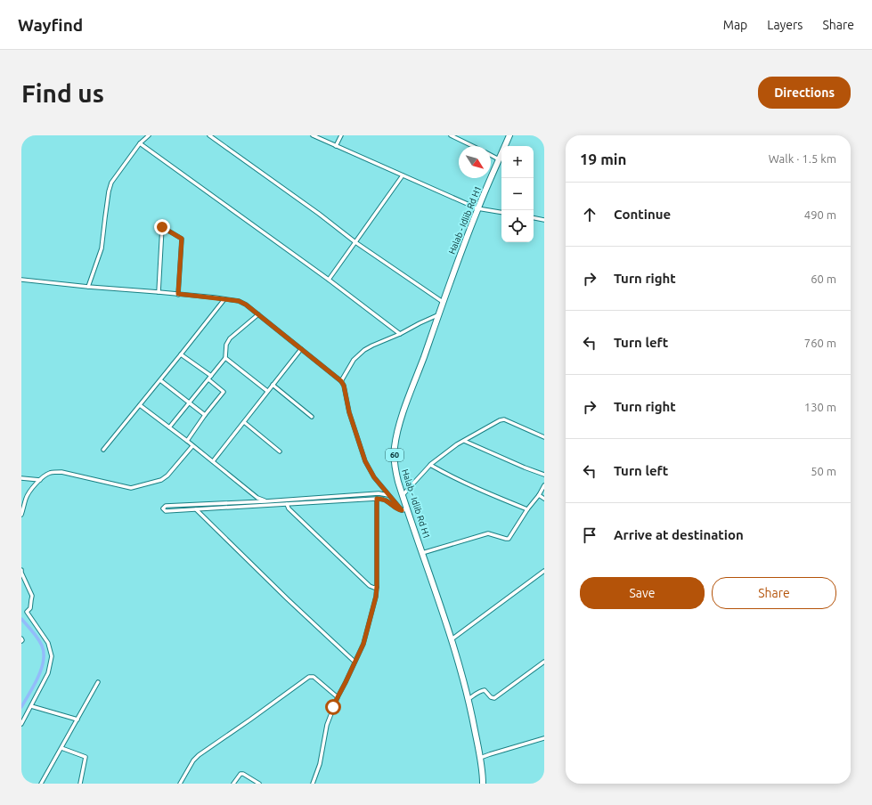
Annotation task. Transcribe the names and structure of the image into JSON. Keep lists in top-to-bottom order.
{
  "streets": {
    "highway": ["Halab - Idlib Rd H1", "60"]
  },
  "north": "bottom right",
  "page": {
    "header": "Wayfind",
    "nav": ["Map", "Layers", "Share"],
    "buttons": [
      "Directions",
      ["Save", "Share"]
    ],
    "title": "Find us",
    "heading": ["19 min", "Walk · 1.5 km"],
    "map_buttons": ["+", "−"],
    "list": [
      ["Continue", "490 m"],
      ["Turn right", "60 m"],
      ["Turn left", "760 m"],
      ["Turn right", "130 m"],
      ["Turn left", "50 m"],
      "Arrive at destination"
    ]
  }
}
